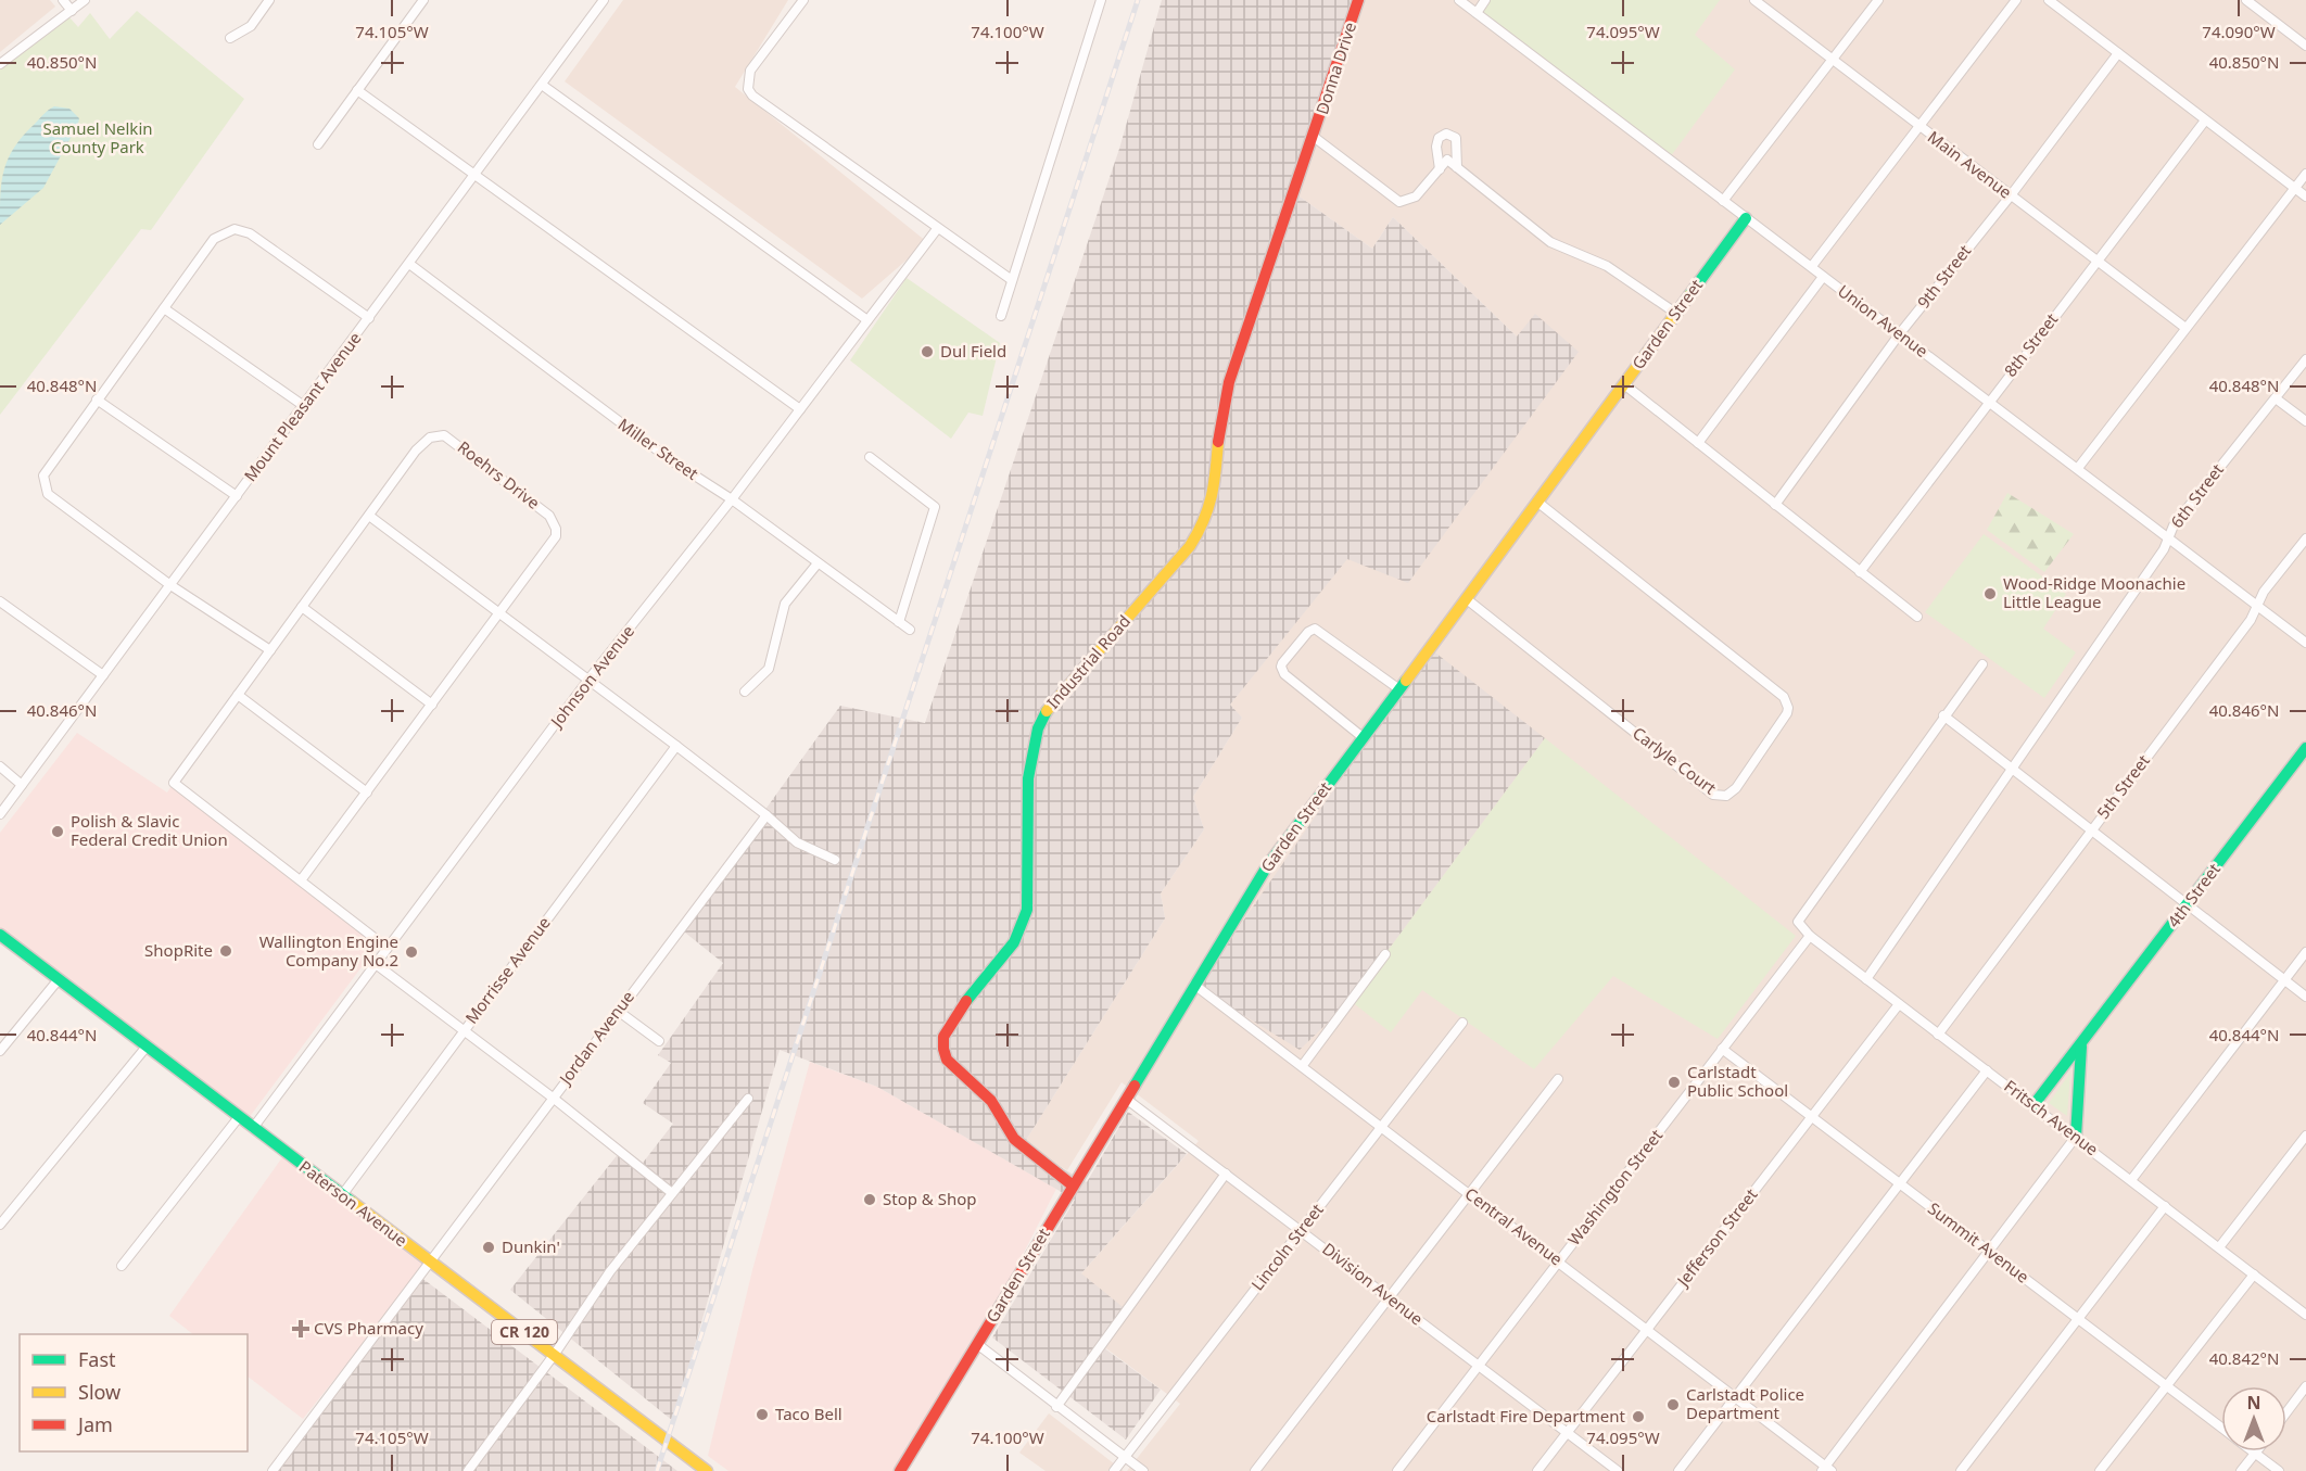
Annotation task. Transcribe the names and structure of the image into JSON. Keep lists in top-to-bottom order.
{
  "streets": {
    "street": [
      "Donna Drive",
      "Main Avenue",
      "9th Street",
      "Union Avenue",
      "Garden Street",
      "8th Street",
      "Mount Pleasant Avenue",
      "Miller Street",
      "Roehrs Drive",
      "6th Street",
      "Industrial Road",
      "Johnson Avenue",
      "Carlyle Court",
      "5th Street",
      "4th Street",
      "Morrisse Avenue",
      "Jordan Avenue",
      "Fritsch Avenue",
      "Washington Street",
      "Paterson Avenue",
      "Central Avenue",
      "Jefferson Street",
      "Summit Avenue",
      "Lincoln Street",
      "Division Avenue",
      "CR 120"
    ]
  },
  "crossings": [
    ["Donna Drive", "Industrial Road"],
    ["Main Avenue", "9th Street"],
    ["Main Avenue", "8th Street"],
    ["9th Street", "Union Avenue"],
    ["Union Avenue", "Garden Street"],
    ["Union Avenue", "8th Street"],
    ["Union Avenue", "6th Street"],
    ["Union Avenue", "5th Street"],
    ["Garden Street", "Industrial Road"],
    ["Garden Street", "Carlyle Court"],
    ["Garden Street", "Central Avenue"],
    ["Garden Street", "Division Avenue"],
    ["Mount Pleasant Avenue", "Miller Street"],
    ["Miller Street", "Johnson Avenue"],
    ["Roehrs Drive", "Johnson Avenue"],
    ["6th Street", "Fritsch Avenue"],
    ["Johnson Avenue", "Paterson Avenue"],
    ["5th Street", "Fritsch Avenue"],
    ["4th Street", "Fritsch Avenue"],
    ["Morrisse Avenue", "Paterson Avenue"],
    ["Jordan Avenue", "Paterson Avenue"],
    ["Fritsch Avenue", "Washington Street"],
    ["Fritsch Avenue", "Jefferson Street"],
    ["Washington Street", "Central Avenue"],
    ["Washington Street", "Summit Avenue"],
    ["Washington Street", "Division Avenue"],
    ["Central Avenue", "Jefferson Street"],
    ["Central Avenue", "Lincoln Street"],
    ["Jefferson Street", "Summit Avenue"],
    ["Jefferson Street", "Division Avenue"],
    ["Lincoln Street", "Division Avenue"]
  ],
  "parks": ["Samuel Nelkin County Park"],
  "places": {
    "other": [
      "Dul Field",
      "Wood-Ridge Moonachie Little League",
      "Polish & Slavic Federal Credit Union",
      "ShopRite",
      "Wallington Engine Company No.2",
      "Carlstadt Public School",
      "Stop & Shop",
      "Dunkin'",
      "Carlstadt Police Department",
      "Taco Bell",
      "Carlstadt Fire Department"
    ],
    "health": ["CVS Pharmacy"]
  },
  "legend": ["Fast", "Slow", "Jam"],
  "north": "top",
  "coordinates": [
    "74.105°W",
    "74.100°W",
    "74.095°W",
    "74.090°W",
    "40.850°N",
    "40.848°N",
    "40.846°N",
    "40.844°N",
    "40.842°N"
  ]
}
